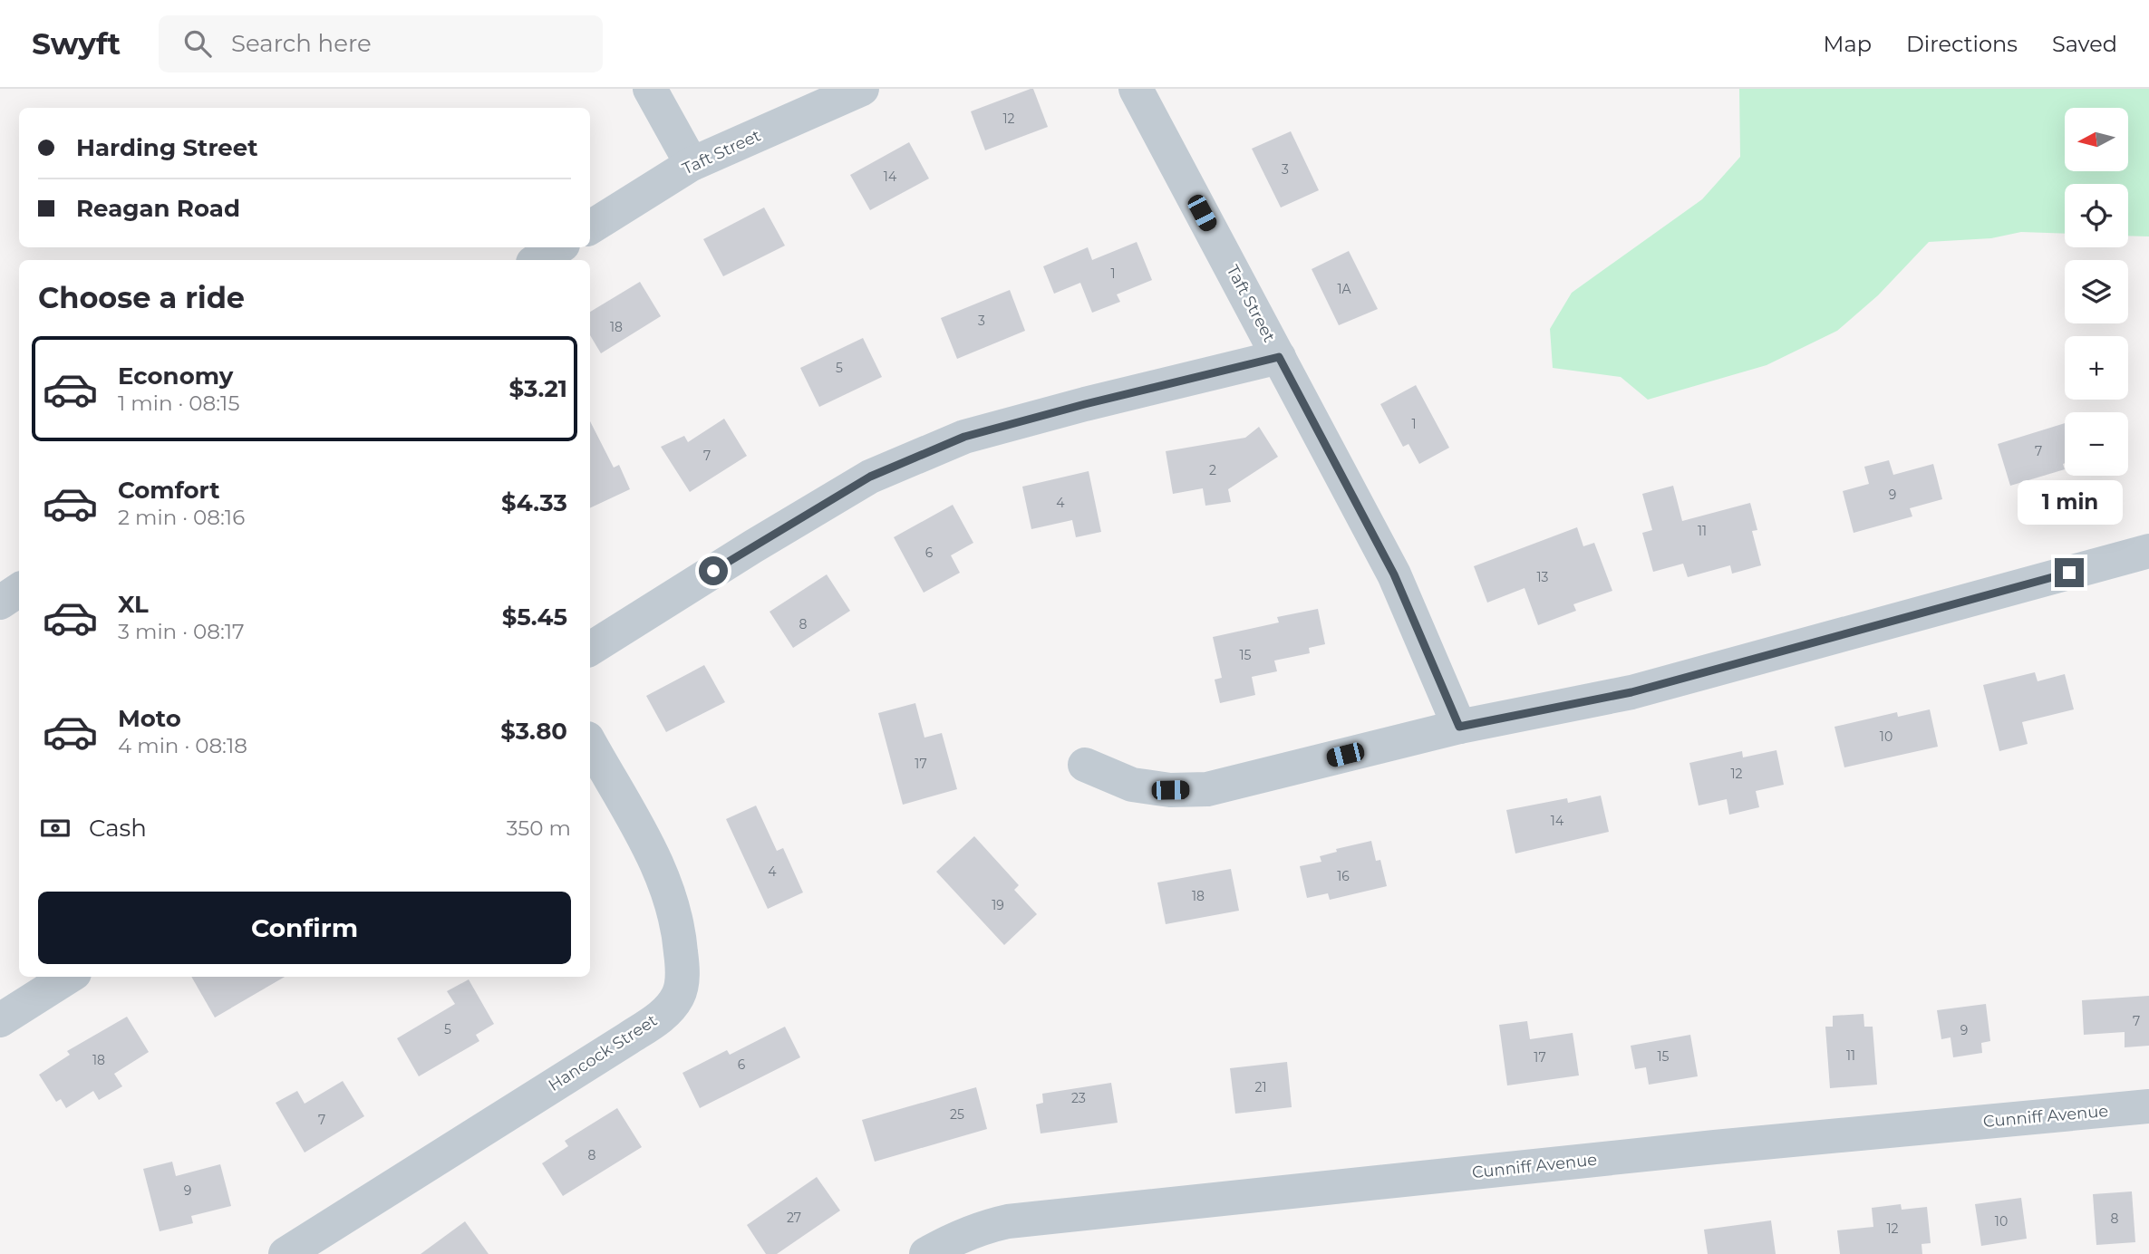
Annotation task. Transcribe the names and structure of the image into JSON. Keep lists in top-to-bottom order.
{
  "streets": {
    "street": ["Taft Street", "Hancock Street", "Cunniff Avenue"]
  },
  "house_numbers": [
    "12",
    "3",
    "14",
    "1",
    "1A",
    "3",
    "18",
    "5",
    "1",
    "7",
    "7",
    "2",
    "9",
    "4",
    "11",
    "6",
    "13",
    "8",
    "15",
    "10",
    "17",
    "12",
    "14",
    "4",
    "16",
    "18",
    "19",
    "7",
    "5",
    "9",
    "11",
    "15",
    "17",
    "18",
    "6",
    "21",
    "23",
    "25",
    "7",
    "8",
    "9",
    "27",
    "8",
    "10",
    "12"
  ],
  "north": "left",
  "page": {
    "header": "Swyft",
    "search": "Search here",
    "nav": ["Map", "Directions", "Saved"],
    "map_buttons": ["+", "−"],
    "banner": ["Harding Street", "Reagan Road"],
    "heading": "Choose a ride",
    "list": [
      {
        "name": "Economy",
        "note": "1 min · 08:15",
        "value": "$3.21"
      },
      {
        "name": "Comfort",
        "note": "2 min · 08:16",
        "value": "$4.33"
      },
      {
        "name": "XL",
        "note": "3 min · 08:17",
        "value": "$5.45"
      },
      {
        "name": "Moto",
        "note": "4 min · 08:18",
        "value": "$3.80"
      }
    ],
    "bubble": "1 min",
    "pay": ["Cash", "350 m"],
    "buttons": "Confirm"
  }
}
